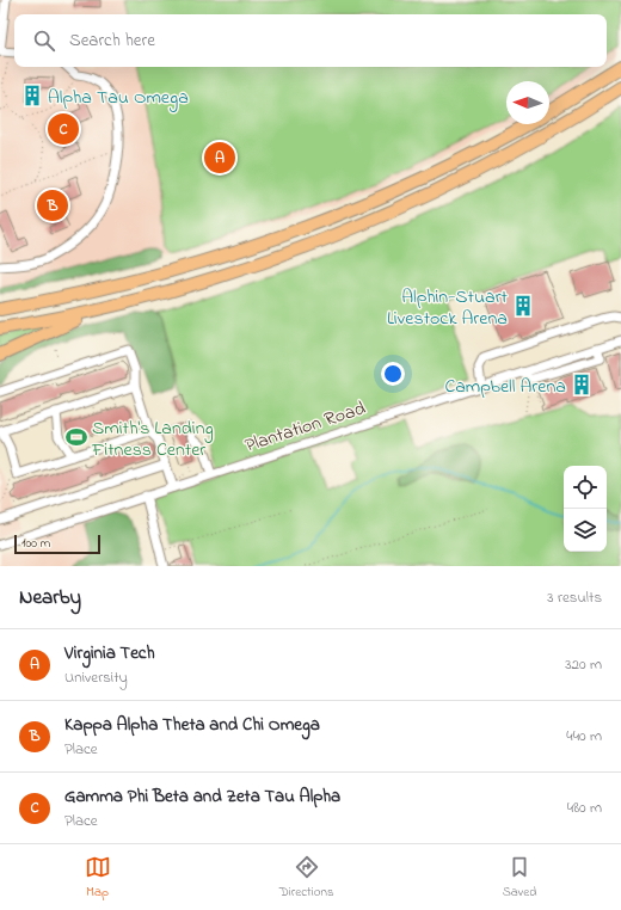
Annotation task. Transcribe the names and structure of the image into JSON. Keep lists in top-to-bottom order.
{
  "streets": {
    "street": ["Plantation Road"]
  },
  "places": {
    "building": ["Alpha Tau Omega", "Alphin-Stuart Livestock Arena", "Campbell Arena"],
    "sports": ["Smith's Landing Fitness Center"]
  },
  "scale_bar": "100 m",
  "north": "left",
  "page": {
    "search": "Search here",
    "pins": ["C", "A", "B"],
    "scale": "100 m",
    "heading": ["Nearby", "3 results"],
    "list": [
      {
        "mark": "A",
        "name": "Virginia Tech",
        "note": "University",
        "value": "320 m"
      },
      {
        "mark": "B",
        "name": "Kappa Alpha Theta and Chi Omega",
        "note": "Place",
        "value": "440 m"
      },
      {
        "mark": "C",
        "name": "Gamma Phi Beta and Zeta Tau Alpha",
        "note": "Place",
        "value": "480 m"
      }
    ],
    "nav": ["Map", "Directions", "Saved"]
  }
}
